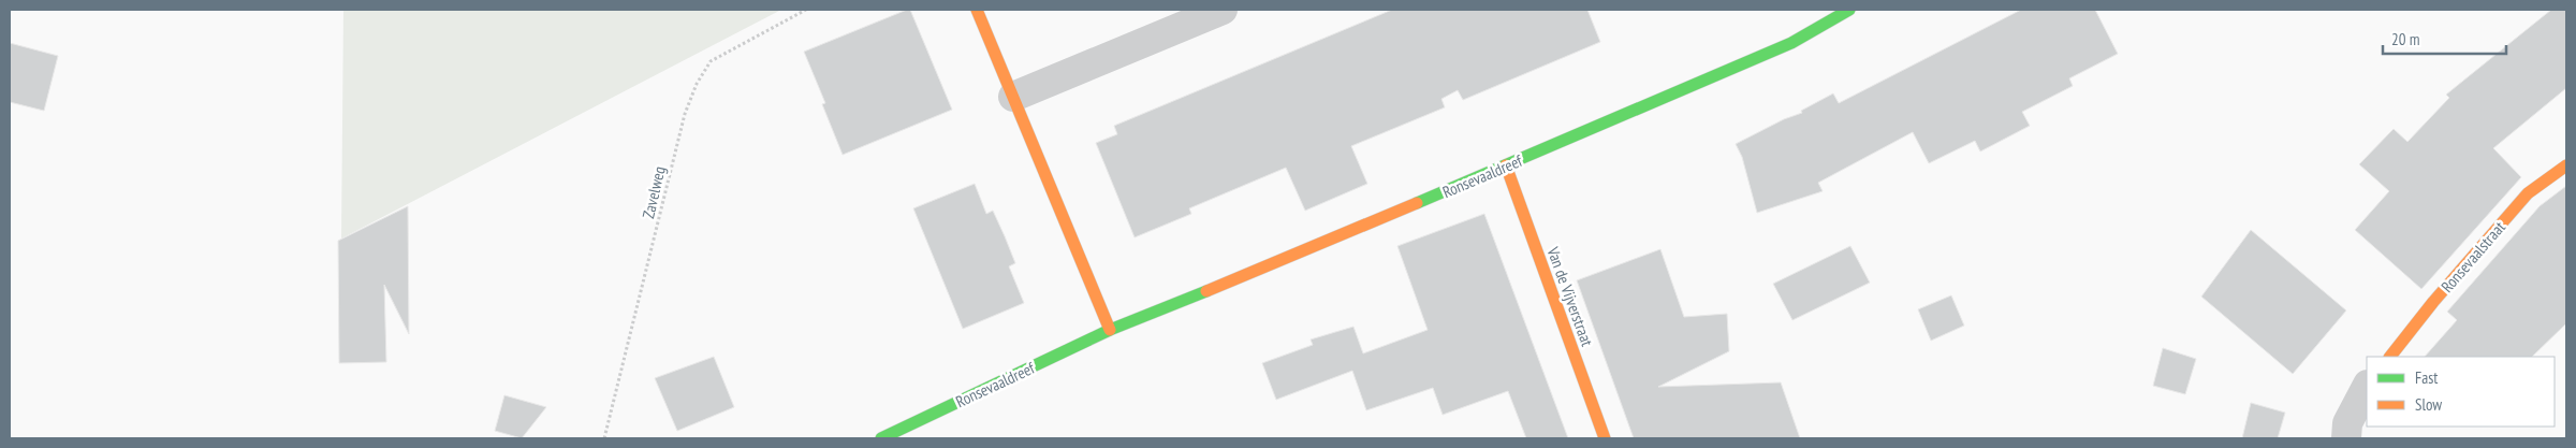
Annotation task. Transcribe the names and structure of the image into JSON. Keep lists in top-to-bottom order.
{
  "streets": {
    "street": ["Ronsevaaldreef", "Ronsevaalstraat", "Van de Vijverstraat"],
    "path": ["Zavelweg"]
  },
  "crossings": [
    ["Ronsevaaldreef", "Van de Vijverstraat"]
  ],
  "legend": ["Fast", "Slow"],
  "scale_bar": "20 m"
}
